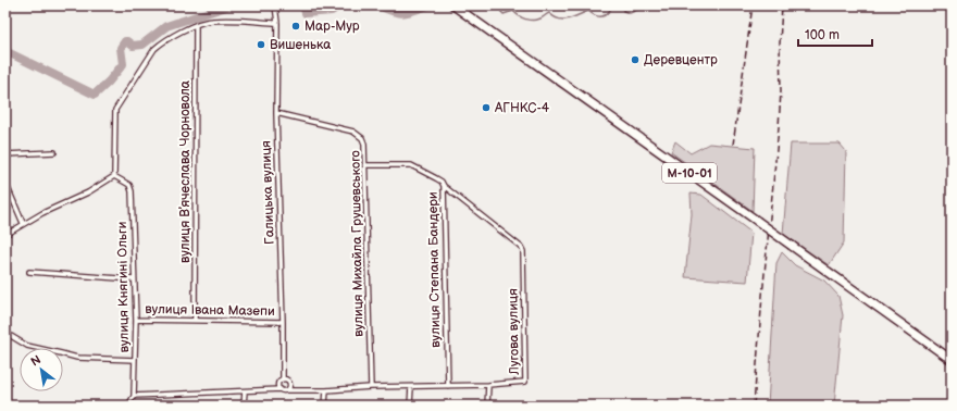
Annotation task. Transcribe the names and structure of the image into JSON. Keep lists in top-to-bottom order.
{
  "streets": {
    "highway": ["М-10-01"],
    "street": [
      "вулиця Вʼячеслава Чорновола",
      "Галицька вулиця",
      "вулиця Михайла Грушевського",
      "вулиця Степана Бандери",
      "вулиця Княгині Ольги",
      "вулиця Івана Мазепи",
      "Лугова вулиця"
    ]
  },
  "crossings": [
    ["вулиця Вʼячеслава Чорновола", "вулиця Івана Мазепи"],
    ["Галицька вулиця", "вулиця Михайла Грушевського"],
    ["Галицька вулиця", "вулиця Івана Мазепи"],
    ["Галицька вулиця", "Лугова вулиця"],
    ["вулиця Михайла Грушевського", "вулиця Степана Бандери"],
    ["вулиця Михайла Грушевського", "Лугова вулиця"],
    ["вулиця Степана Бандери", "Лугова вулиця"],
    ["вулиця Княгині Ольги", "вулиця Івана Мазепи"]
  ],
  "places": [
    "Мар-Мур",
    "Вишенька",
    "Деревцентр",
    "АГНКС-4"
  ],
  "scale_bar": "100 m",
  "north": "top left"
}
